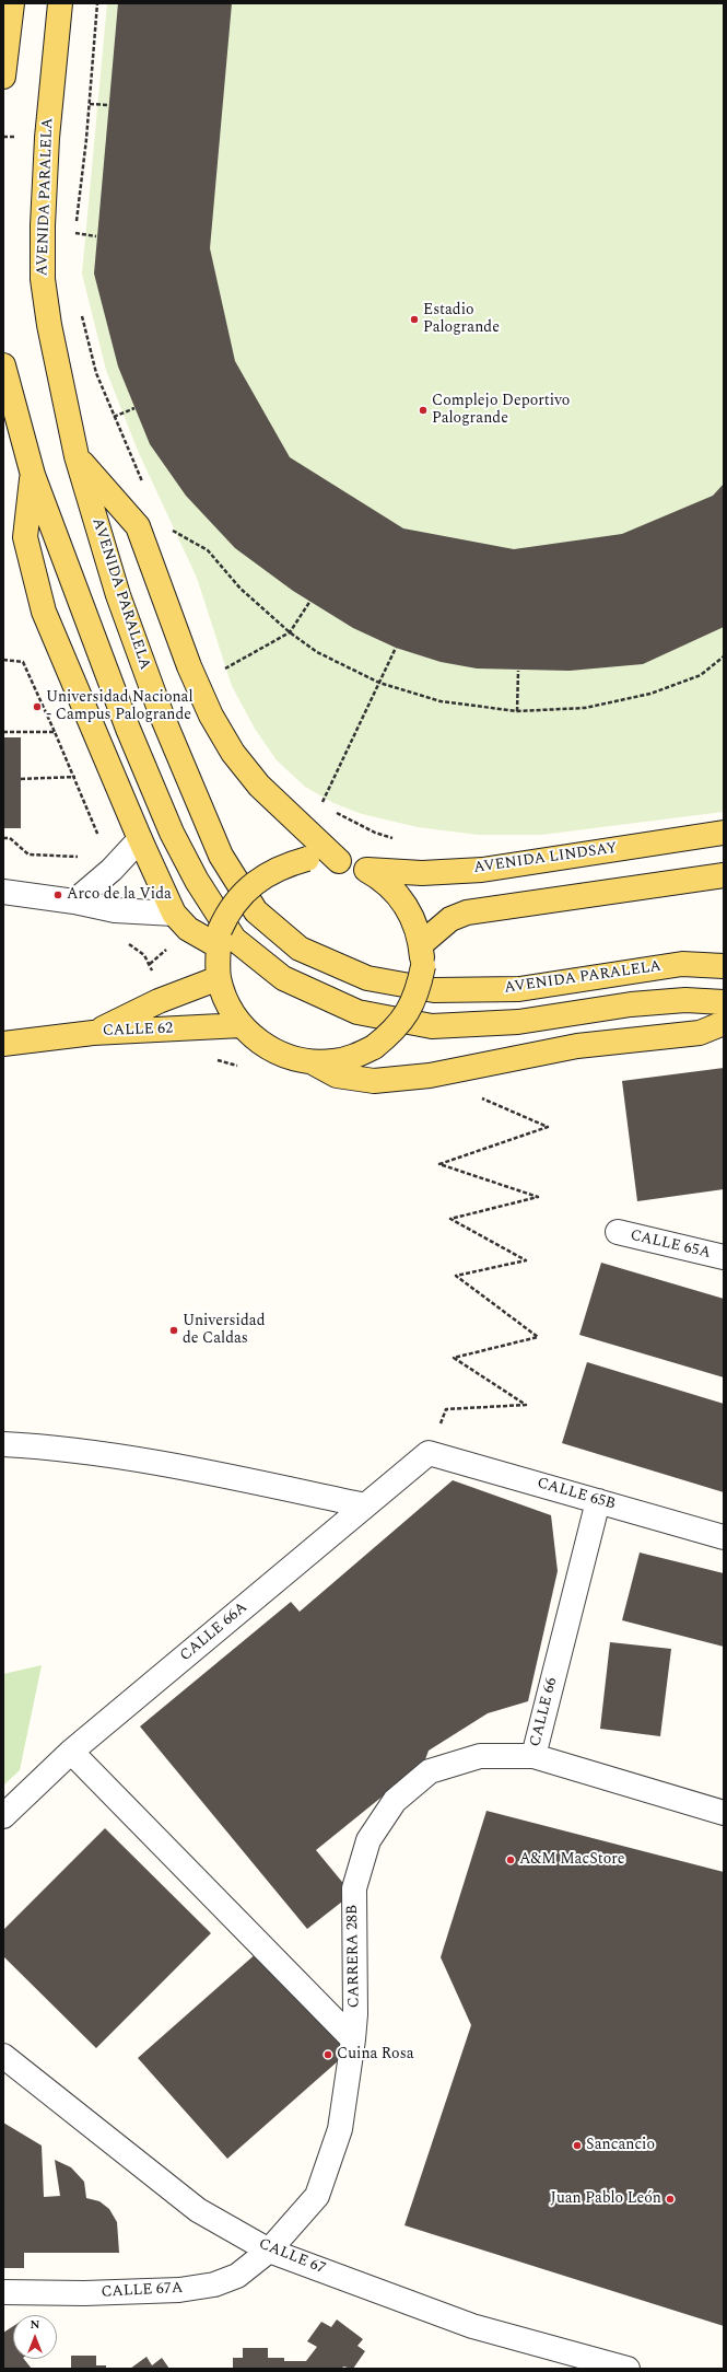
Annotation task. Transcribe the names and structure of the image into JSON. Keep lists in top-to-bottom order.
{
  "streets": {
    "main road": ["AVENIDA PARALELA", "AVENIDA LINDSAY", "CALLE 62"],
    "street": [
      "CALLE 65A",
      "CALLE 65B",
      "CALLE 66A",
      "CALLE 66",
      "CARRERA 28B",
      "CALLE 67",
      "CALLE 67A"
    ]
  },
  "crossings": [
    ["CALLE 65B", "CALLE 66A"],
    ["CALLE 65B", "CALLE 66"],
    ["CALLE 66", "CARRERA 28B"],
    ["CARRERA 28B", "CALLE 67"],
    ["CARRERA 28B", "CALLE 67A"],
    ["CALLE 67", "CALLE 67A"]
  ],
  "places": [
    "Estadio Palogrande",
    "Complejo Deportivo Palogrande",
    "Universidad Nacional - Campus Palogrande",
    "Arco de la Vida",
    "Universidad de Caldas",
    "A&M MacStore",
    "Cuina Rosa",
    "Sancancio",
    "Juan Pablo León"
  ],
  "north": "top"
}
